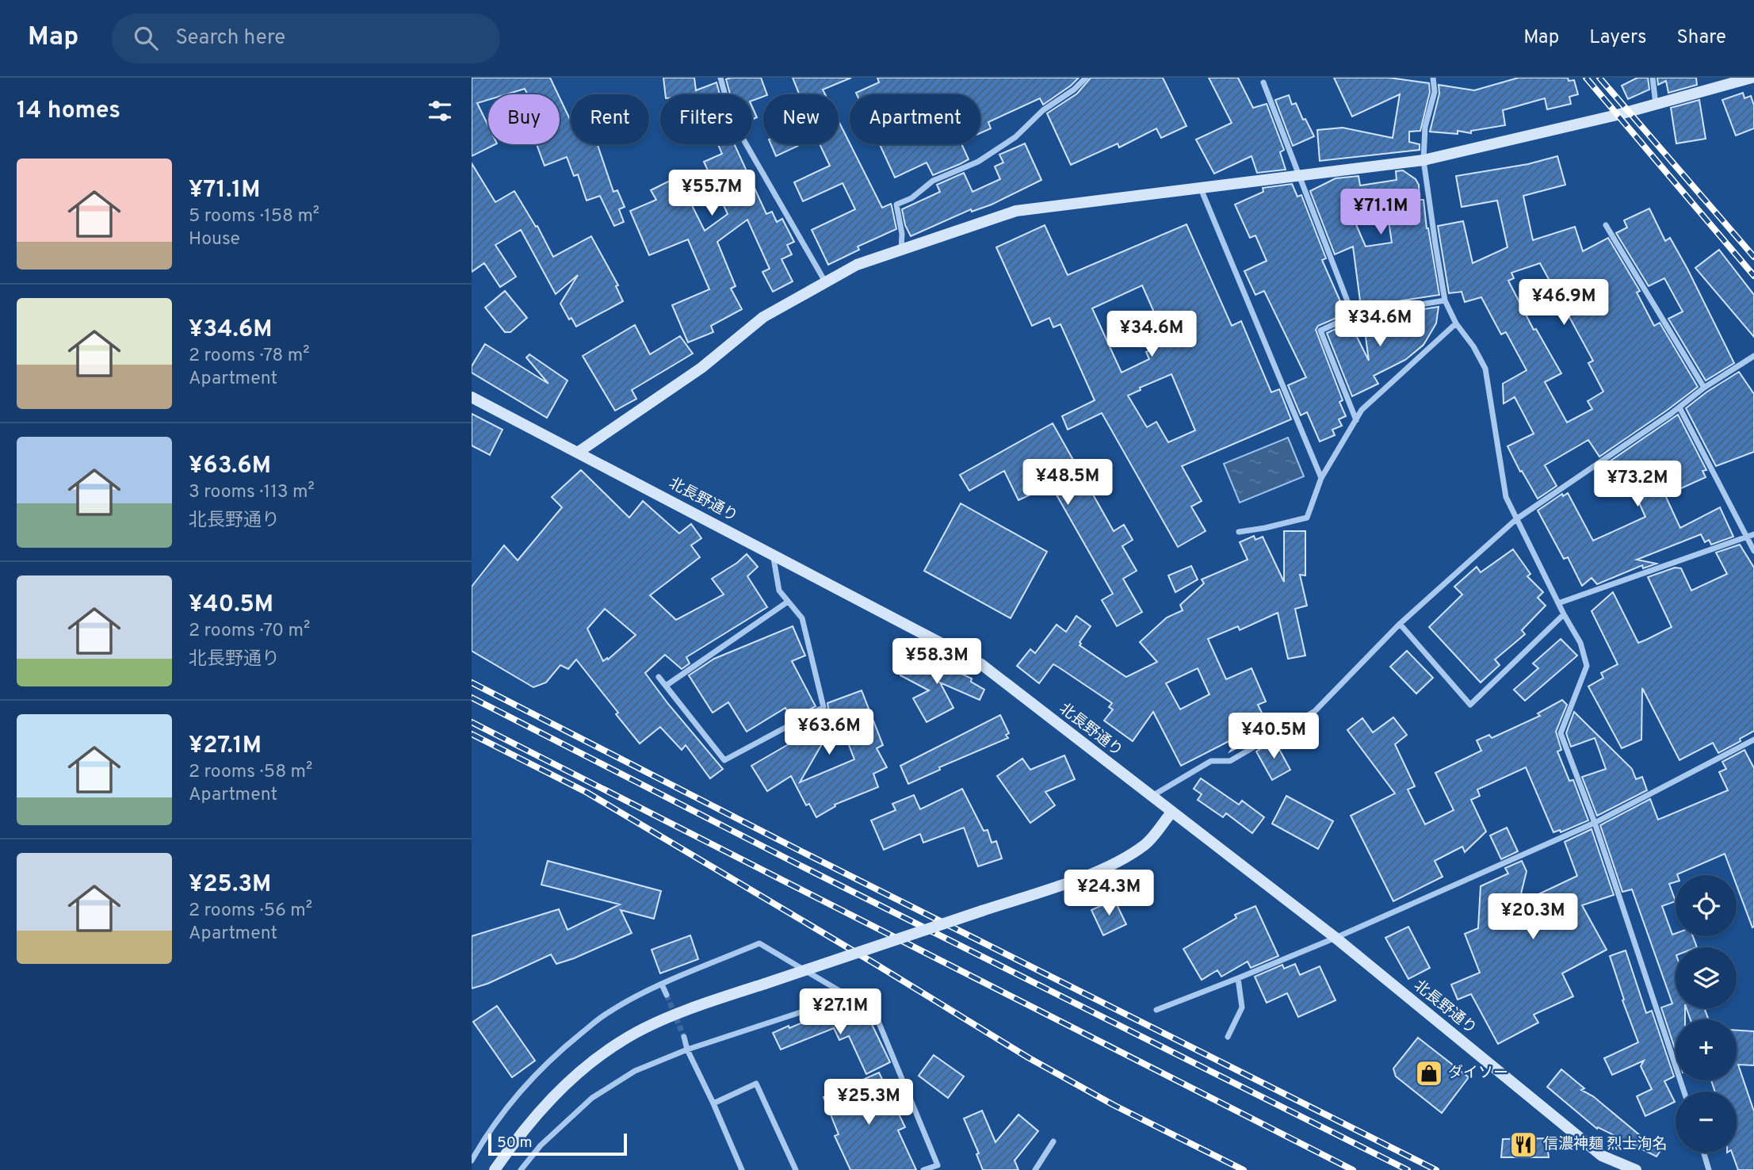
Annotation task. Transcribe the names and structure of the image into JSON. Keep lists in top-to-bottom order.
{
  "streets": {
    "street": ["北長野通り"]
  },
  "places": {
    "shop": ["ダイソー"],
    "restaurant": ["信濃神麺 烈士洵名"]
  },
  "scale_bar": "50 m",
  "page": {
    "header": "Map",
    "search": "Search here",
    "nav": ["Map", "Layers", "Share"],
    "heading": "14 homes",
    "chip": [
      "Buy",
      "Rent",
      "Filters",
      "New",
      "Apartment"
    ],
    "list": [
      {
        "name": "¥71.1M",
        "note": "5 rooms · 158 m² · House"
      },
      {
        "name": "¥34.6M",
        "note": "2 rooms · 78 m² · Apartment"
      },
      {
        "name": "¥63.6M",
        "note": "3 rooms · 113 m² · 北長野通り"
      },
      {
        "name": "¥40.5M",
        "note": "2 rooms · 70 m² · 北長野通り"
      },
      {
        "name": "¥27.1M",
        "note": "2 rooms · 58 m² · Apartment"
      },
      {
        "name": "¥25.3M",
        "note": "2 rooms · 56 m² · Apartment"
      }
    ],
    "price": [
      "¥55.7M",
      "¥71.1M",
      "¥46.9M",
      "¥34.6M",
      "¥34.6M",
      "¥48.5M",
      "¥73.2M",
      "¥58.3M",
      "¥63.6M",
      "¥40.5M",
      "¥24.3M",
      "¥20.3M",
      "¥27.1M",
      "¥25.3M"
    ],
    "map_buttons": ["+", "−"],
    "scale": "50 m"
  }
}
